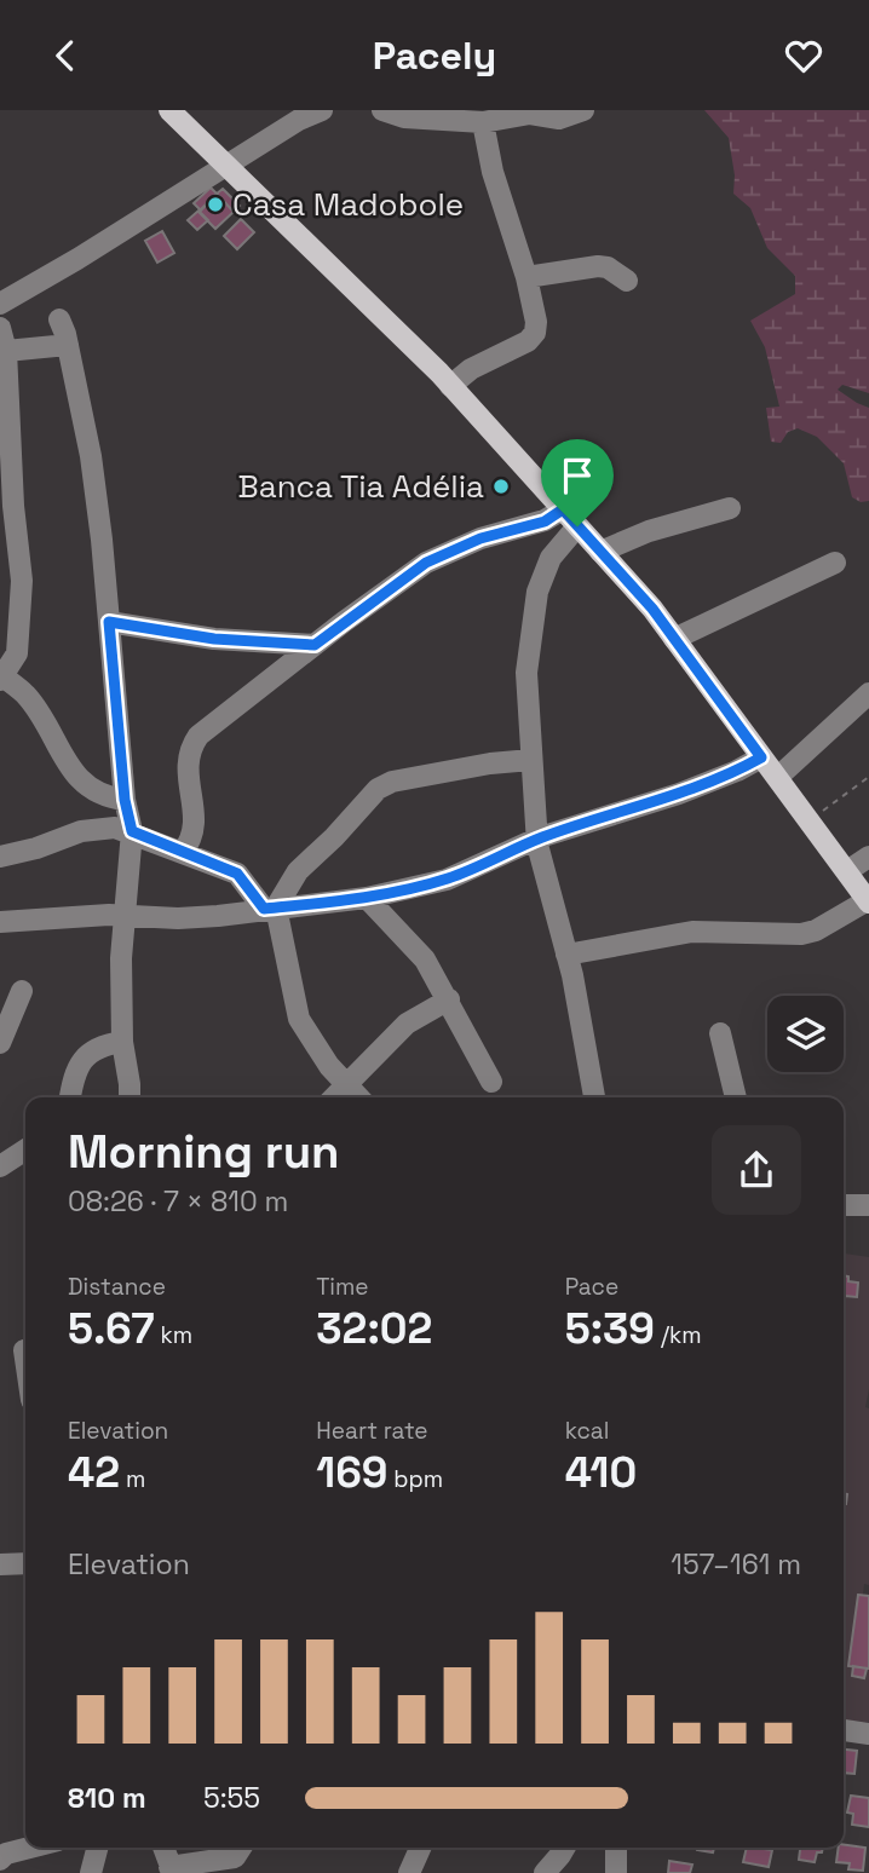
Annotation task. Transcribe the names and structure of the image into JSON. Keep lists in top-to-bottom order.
{
  "places": ["Casa Madobole", "Banca Tia Adélia"],
  "page": {
    "header": "Pacely",
    "heading": ["Morning run", "08:26 · 7 × 810 m"],
    "stats": [
      ["Distance", "5.67 km"],
      ["Time", "32:02"],
      ["Pace", "5:39 /km"],
      ["Elevation", "42 m"],
      ["Heart rate", "169 bpm"],
      ["kcal", "410"]
    ],
    "chart": ["Elevation", "157–161 m"],
    "list": [
      {
        "name": "810 m",
        "note": "5:55"
      }
    ]
  }
}
